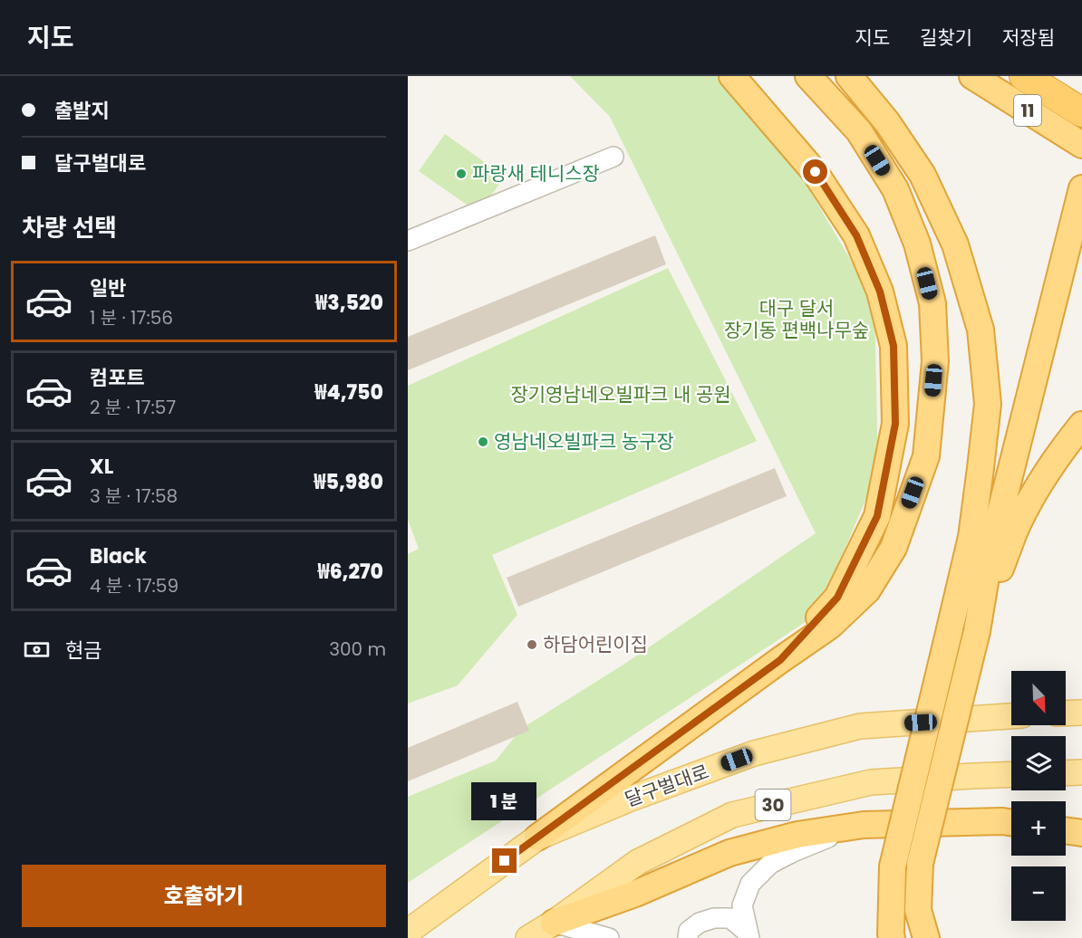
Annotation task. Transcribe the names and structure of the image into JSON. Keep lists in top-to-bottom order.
{
  "streets": {
    "highway": ["11"],
    "main road": ["달구벌대로", "30"]
  },
  "parks": ["대구 달서 장기동 편백나무숲", "장기영남네오빌파크 내 공원"],
  "places": ["파랑새 테니스장", "영남네오빌파크 농구장", "하담어린이집"],
  "north": "bottom right",
  "page": {
    "header": "지도",
    "nav": ["지도", "길찾기", "저장됨"],
    "banner": ["출발지", "달구벌대로"],
    "heading": "차량 선택",
    "list": [
      {
        "name": "일반",
        "note": "1 분 · 17:56",
        "value": "₩3,520"
      },
      {
        "name": "컴포트",
        "note": "2 분 · 17:57",
        "value": "₩4,750"
      },
      {
        "name": "XL",
        "note": "3 분 · 17:58",
        "value": "₩5,980"
      },
      {
        "name": "Black",
        "note": "4 분 · 17:59",
        "value": "₩6,270"
      }
    ],
    "pay": ["현금", "300 m"],
    "map_buttons": ["+", "−"],
    "bubble": "1 분",
    "buttons": "호출하기"
  }
}
